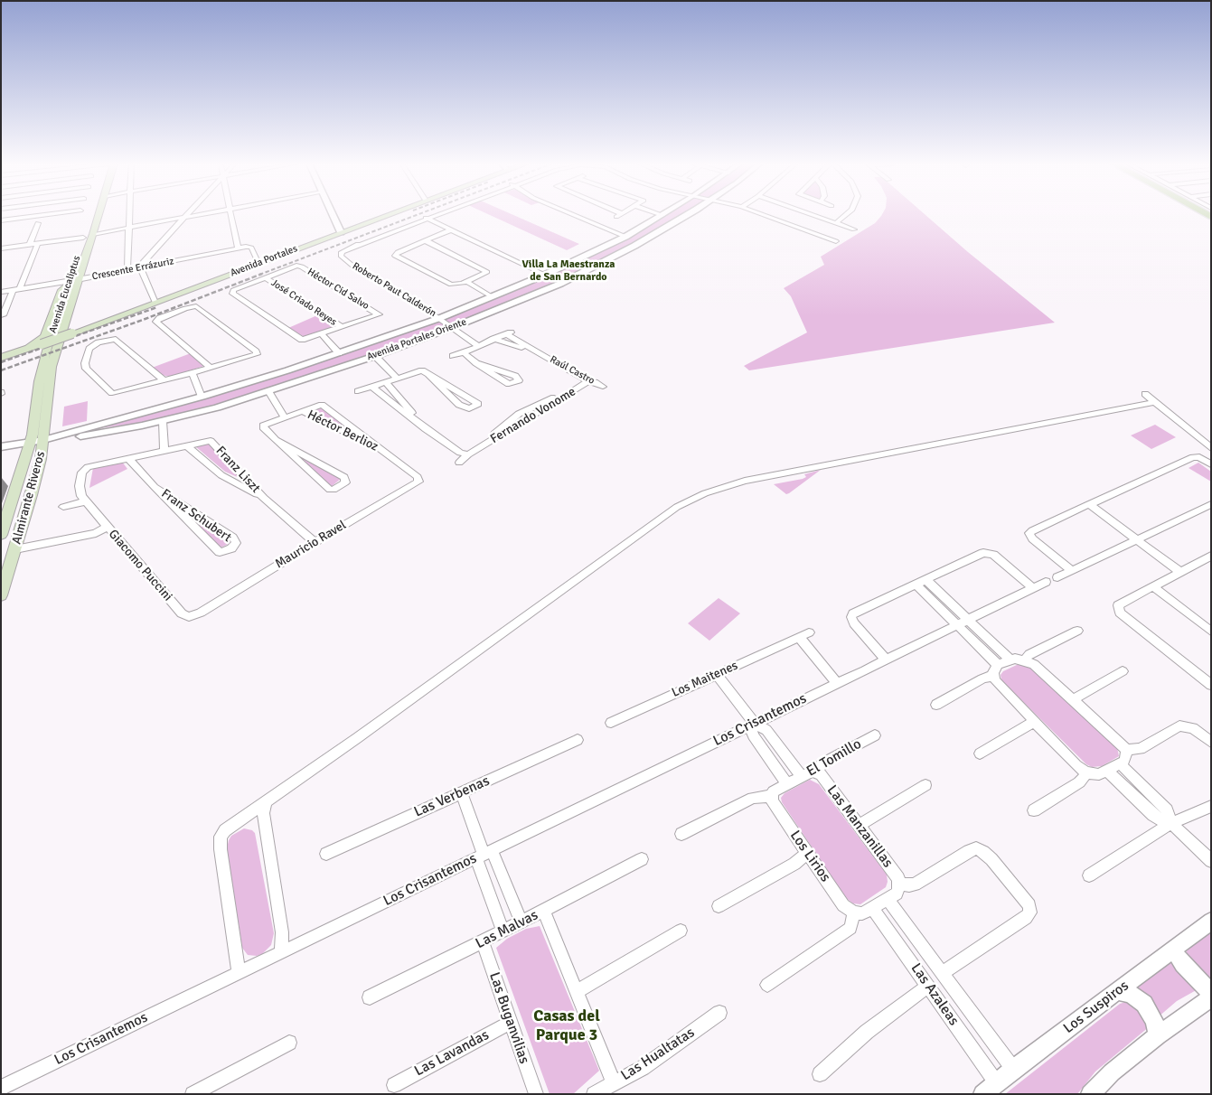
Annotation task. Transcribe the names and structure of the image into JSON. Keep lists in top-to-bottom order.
{
  "streets": {
    "main road": ["Avenida Portales", "Avenida Eucaliptus", "Almirante Riveros"],
    "street": [
      "Crescente Errázuriz",
      "Héctor Cid Salvo",
      "Roberto Paut Calderón",
      "José Criado Reyes",
      "Avenida Portales Oriente",
      "Raúl Castro",
      "Fernando Vonome",
      "Héctor Berlioz",
      "Franz Liszt",
      "Franz Schubert",
      "Mauricio Ravel",
      "Giacomo Puccini",
      "Los Maitenes",
      "Los Crisantemos",
      "El Tomillo",
      "Las Verbenas",
      "Las Manzanillas",
      "Los Lirios",
      "Las Malvas",
      "Las Azaleas",
      "Los Suspiros",
      "Las Buganvilias",
      "Las Lavandas",
      "Las Hualtatas"
    ]
  },
  "crossings": [
    ["Avenida Portales", "Avenida Eucaliptus"],
    ["Avenida Portales", "Almirante Riveros"],
    ["Crescente Errázuriz", "Avenida Eucaliptus"],
    ["Héctor Cid Salvo", "José Criado Reyes"],
    ["Roberto Paut Calderón", "Avenida Portales Oriente"],
    ["Avenida Eucaliptus", "Almirante Riveros"],
    ["Avenida Portales Oriente", "Almirante Riveros"],
    ["Raúl Castro", "Fernando Vonome"],
    ["Héctor Berlioz", "Mauricio Ravel"],
    ["Franz Liszt", "Mauricio Ravel"],
    ["Franz Schubert", "Giacomo Puccini"],
    ["Mauricio Ravel", "Giacomo Puccini"],
    ["Los Maitenes", "Los Crisantemos"],
    ["El Tomillo", "Las Manzanillas"],
    ["El Tomillo", "Los Lirios"],
    ["Las Malvas", "Las Buganvilias"],
    ["Las Azaleas", "Los Suspiros"],
    ["Las Buganvilias", "Las Lavandas"]
  ],
  "districts": ["Villa La Maestranza de San Bernardo", "Casas del Parque 3"]
}
